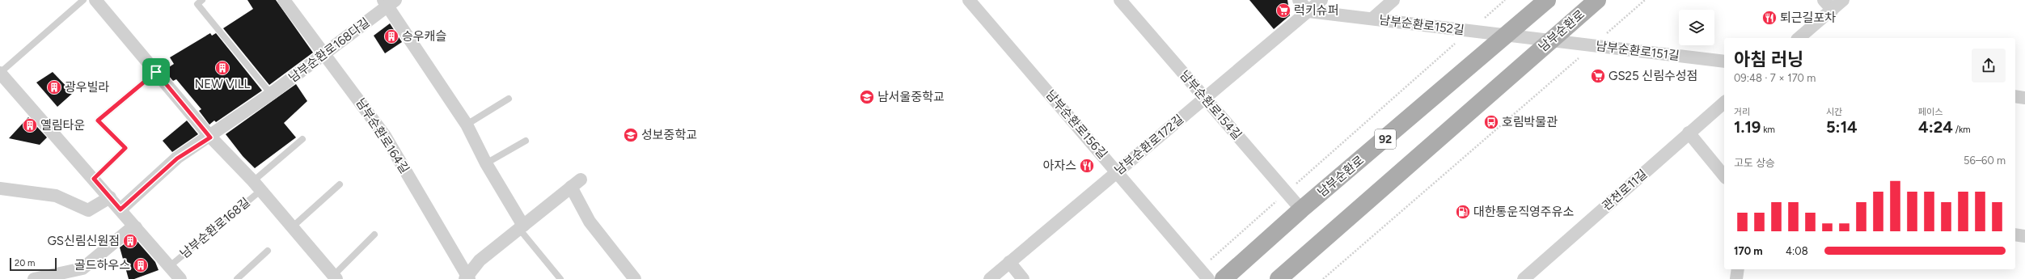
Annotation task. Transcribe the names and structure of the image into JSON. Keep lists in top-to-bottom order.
{
  "streets": {
    "main road": ["남부순환로", "92"],
    "street": [
      "남부순환로152길",
      "남부순환로168다길",
      "남부순환로151길",
      "남부순환로154길",
      "남부순환로156길",
      "남부순환로164길",
      "남부순환로172길",
      "관천로11길",
      "남부순환로168길"
    ]
  },
  "crossings": [
    ["남부순환로152길", "남부순환로"],
    ["남부순환로152길", "남부순환로151길"],
    ["남부순환로152길", "남부순환로172길"],
    ["남부순환로", "남부순환로151길"],
    ["남부순환로", "남부순환로154길"],
    ["남부순환로168다길", "남부순환로164길"],
    ["남부순환로168다길", "남부순환로168길"],
    ["남부순환로154길", "남부순환로172길"],
    ["남부순환로156길", "남부순환로172길"]
  ],
  "places": {
    "supermarket": ["럭키슈퍼", "GS25 신림수성점"],
    "restaurant": ["퇴근길포차", "아자스"],
    "building": [
      "승우캐슬",
      "NEW VILL",
      "광우빌라",
      "옐림타운",
      "GS신림신원점",
      "골드하우스"
    ],
    "school or university": ["남서울중학교", "성보중학교"],
    "bus stop": ["호림박물관"],
    "fuel station": ["대한통운직영주유소"]
  },
  "scale_bar": "20 m",
  "page": {
    "heading": ["아침 러닝", "09:48 · 7 × 170 m"],
    "stats": [
      ["거리", "1.19 km"],
      ["시간", "5:14"],
      ["페이스", "4:24 /km"]
    ],
    "chart": ["고도 상승", "56–60 m"],
    "list": [
      {
        "name": "170 m",
        "note": "4:08"
      }
    ],
    "scale": "20 m"
  }
}
